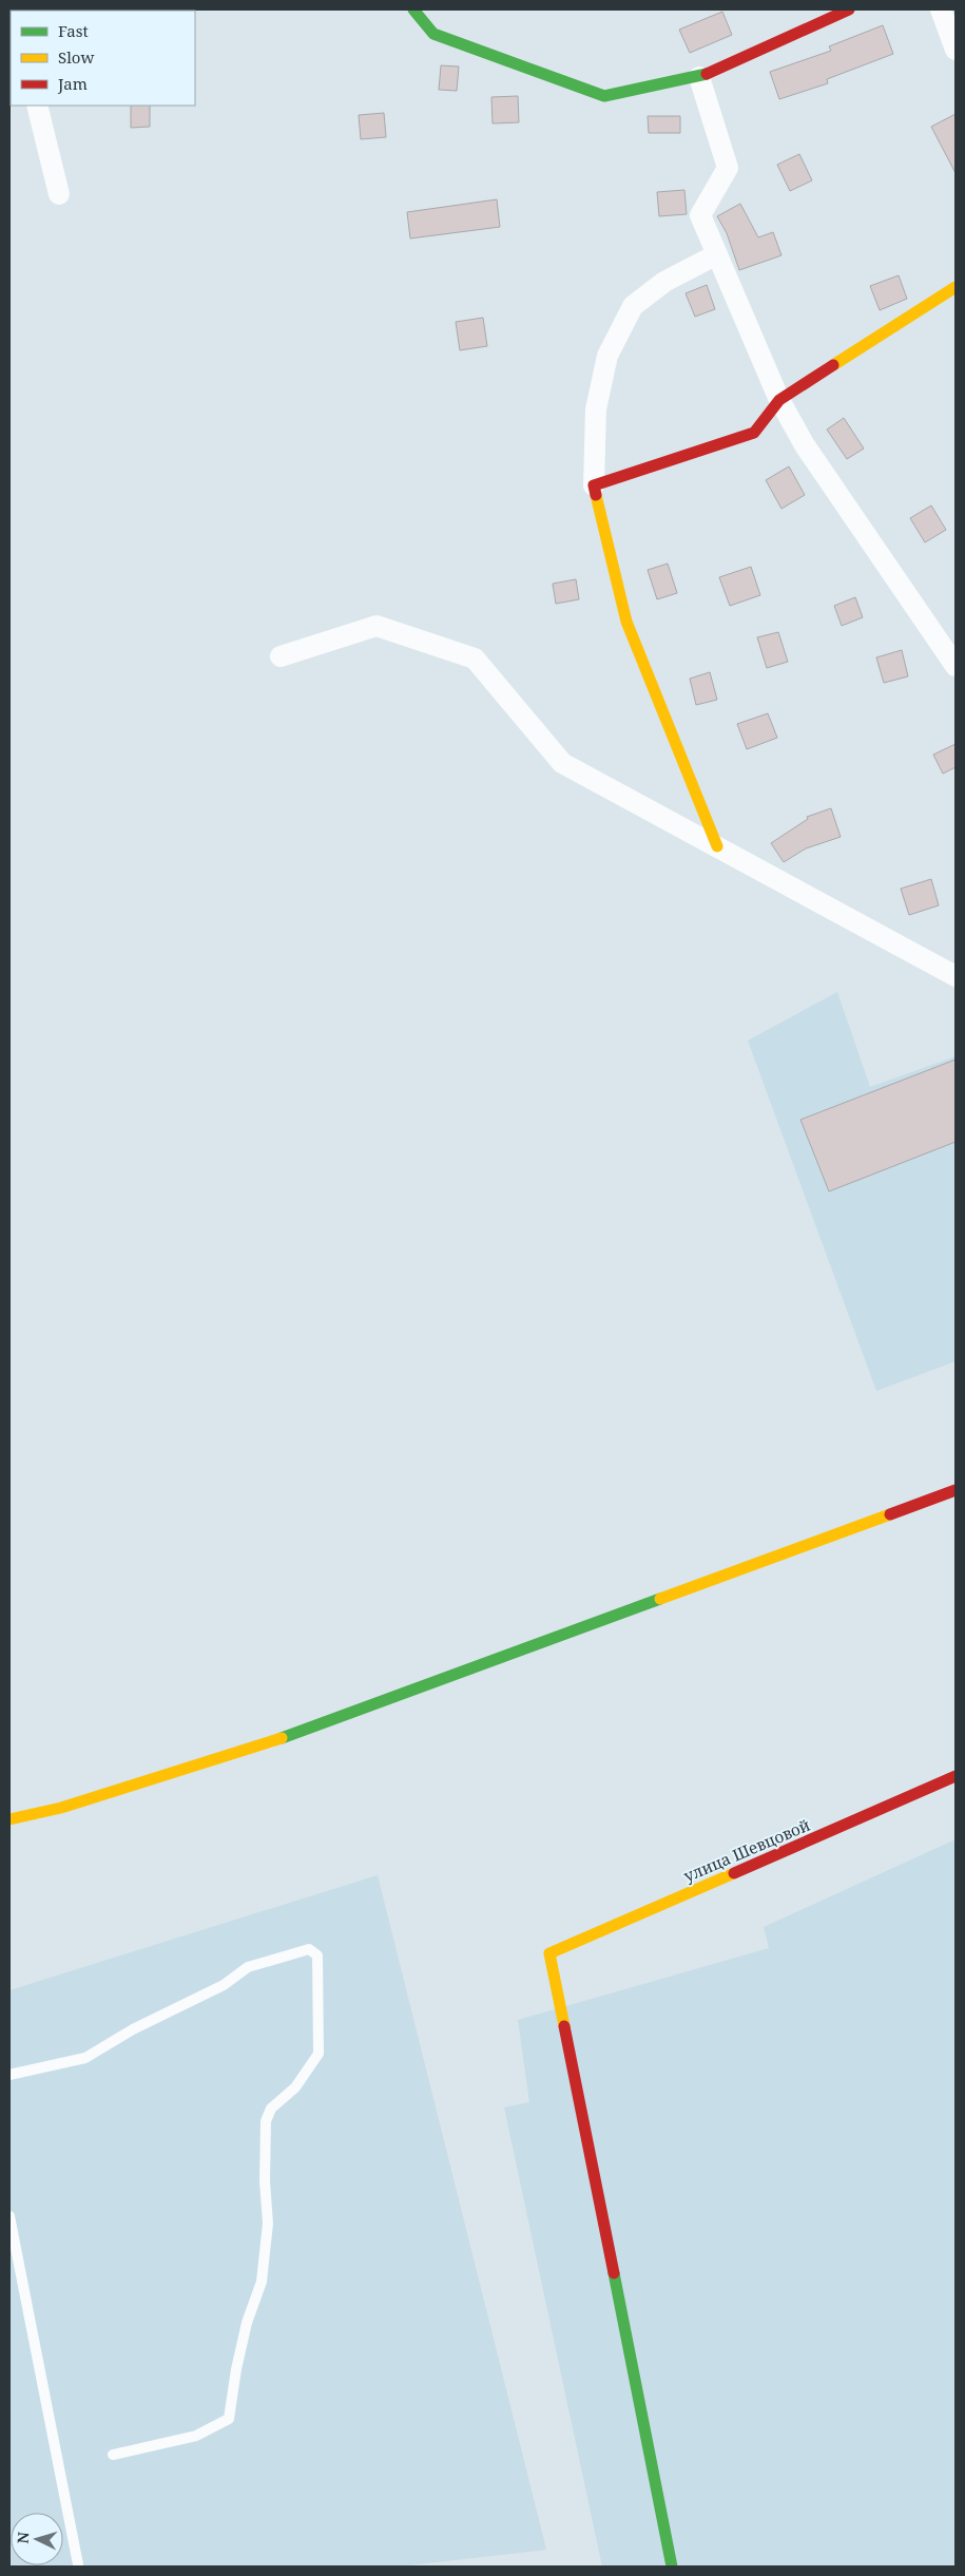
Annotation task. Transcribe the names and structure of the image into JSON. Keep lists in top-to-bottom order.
{
  "streets": {
    "street": ["улица Шевцовой"]
  },
  "legend": ["Fast", "Slow", "Jam"],
  "north": "left"
}
